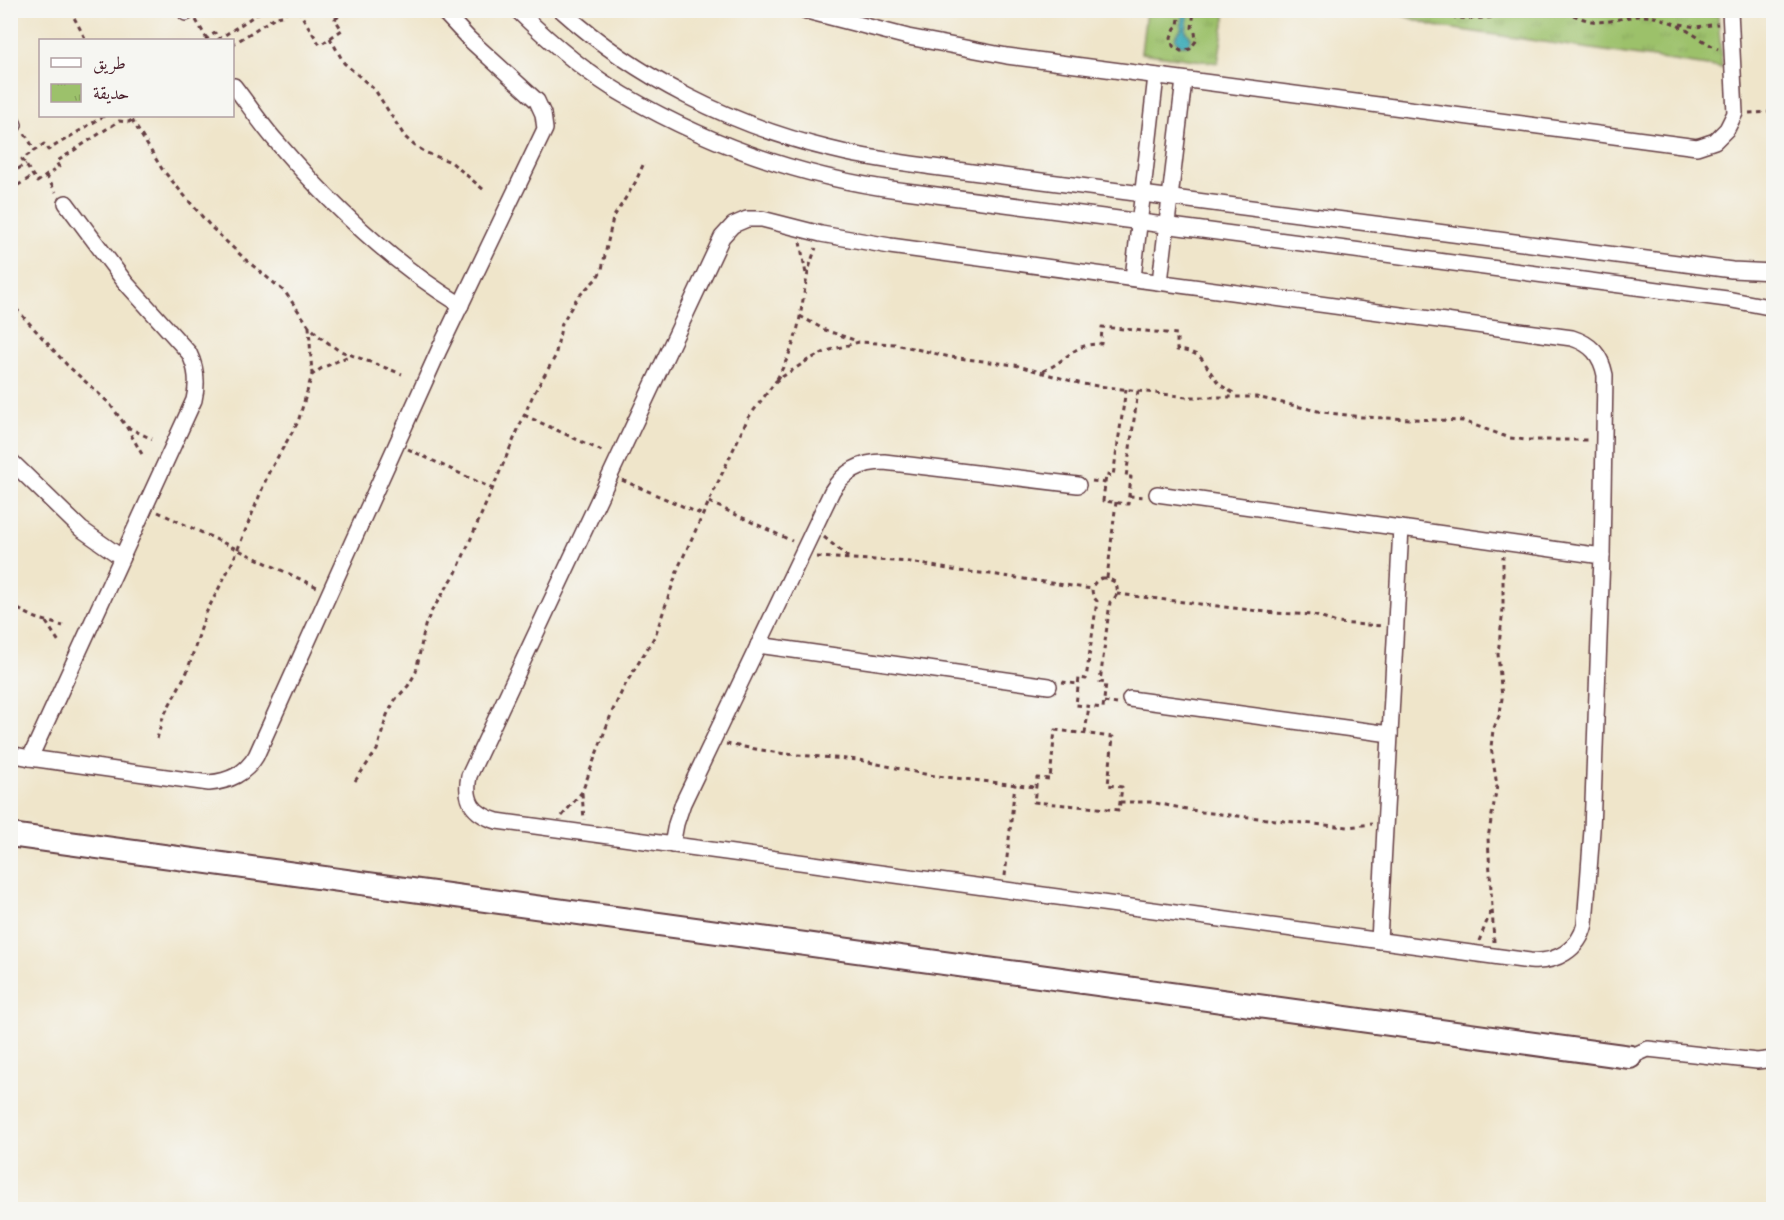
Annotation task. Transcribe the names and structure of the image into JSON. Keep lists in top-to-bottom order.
{
  "legend": ["طريق", "حديقة"]
}
